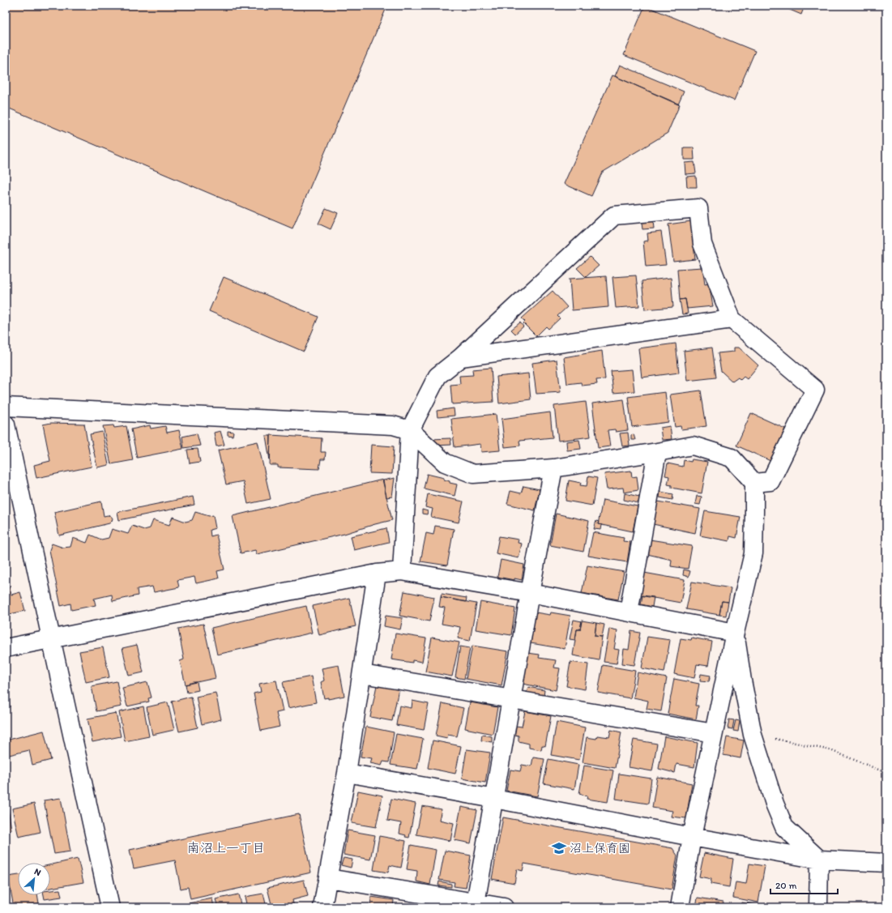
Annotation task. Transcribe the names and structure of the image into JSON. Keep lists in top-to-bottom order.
{
  "districts": ["南沼上一丁目"],
  "places": {
    "school or university": ["沼上保育園"]
  },
  "scale_bar": "20 m",
  "north": "top right"
}
